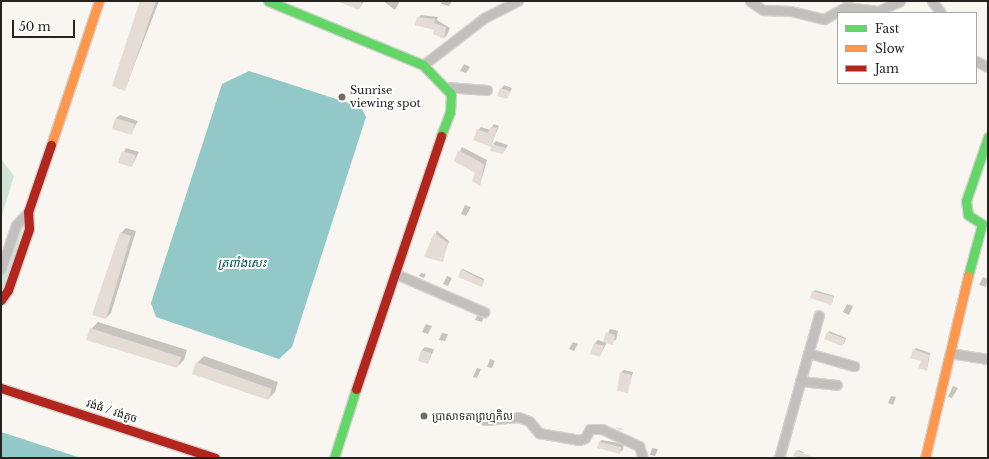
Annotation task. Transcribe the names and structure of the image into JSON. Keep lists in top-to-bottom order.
{
  "streets": {
    "street": ["វង់ធំ / វង់តូច"]
  },
  "water": ["ត្រពាំងសេះ"],
  "places": ["Sunrise viewing spot", "ប្រាសាទតាព្រហ្មកិល"],
  "legend": ["Fast", "Slow", "Jam"],
  "scale_bar": "50 m"
}
